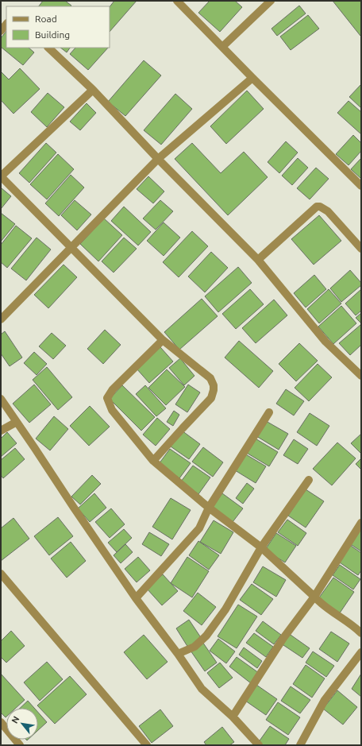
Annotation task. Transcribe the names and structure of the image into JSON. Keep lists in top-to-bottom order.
{
  "legend": ["Road", "Building"],
  "north": "top left"
}
